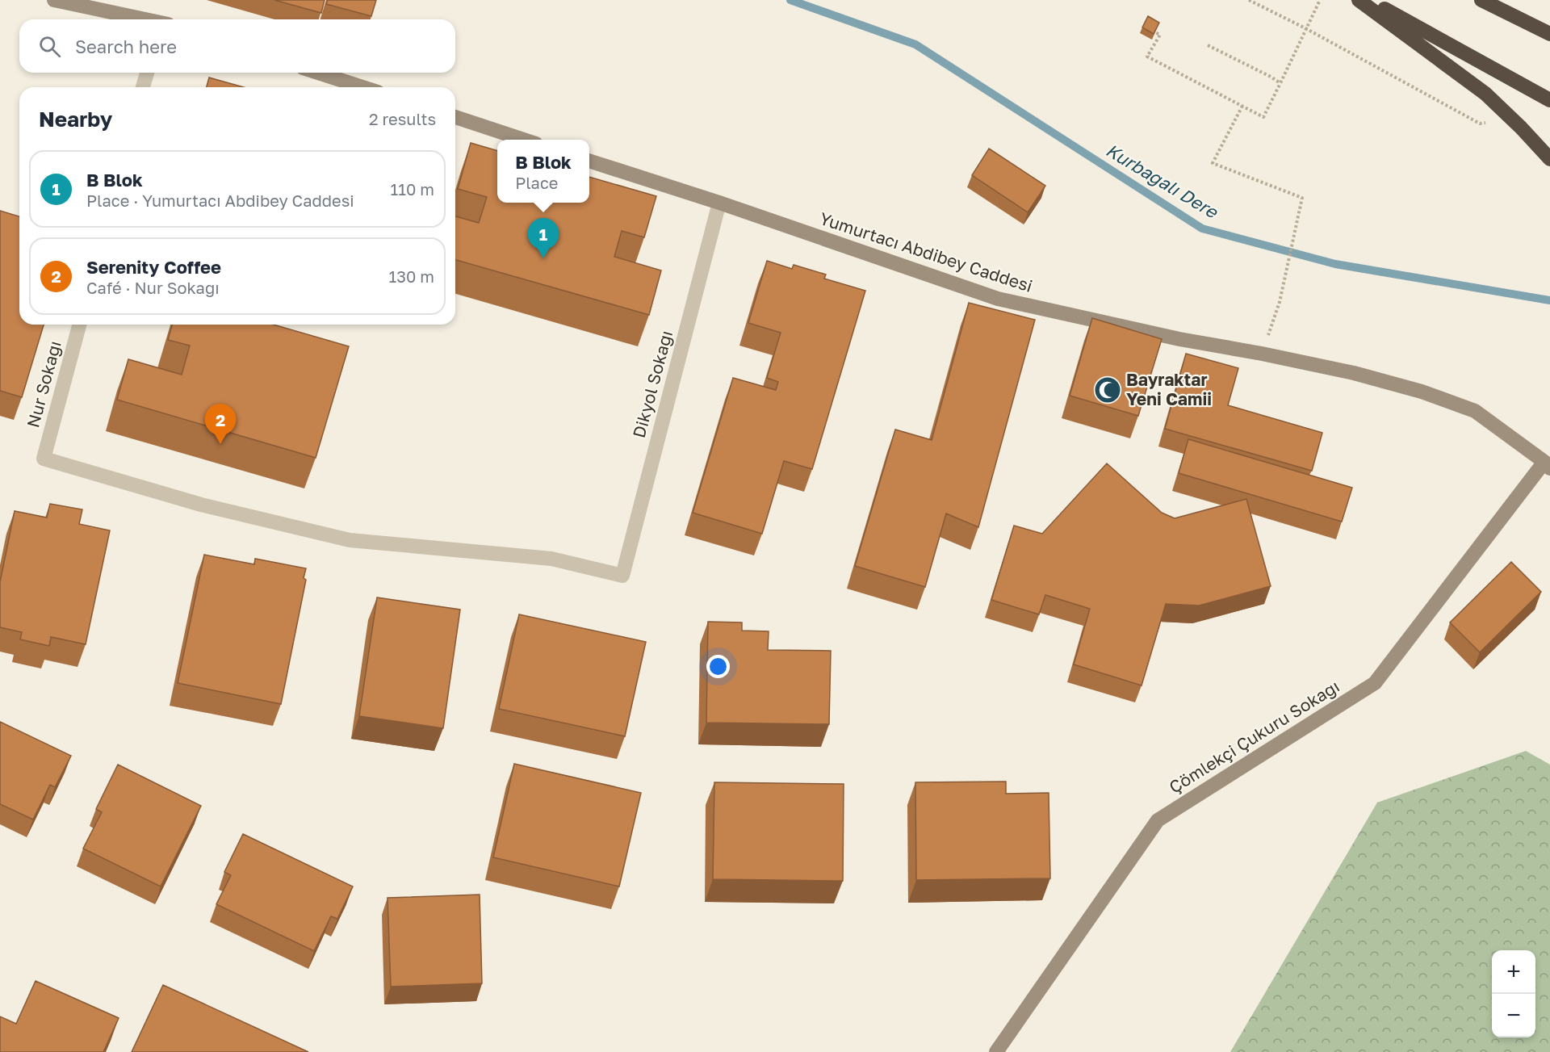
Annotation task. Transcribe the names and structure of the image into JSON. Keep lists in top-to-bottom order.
{
  "streets": {
    "main road": ["Yumurtacı Abdibey Caddesi", "Çömlekçi Çukuru Sokağı"],
    "street": ["Nur Sokağı", "Dikyol Sokağı"]
  },
  "crossings": [
    ["Yumurtacı Abdibey Caddesi", "Dikyol Sokağı"],
    ["Yumurtacı Abdibey Caddesi", "Çömlekçi Çukuru Sokağı"],
    ["Nur Sokağı", "Dikyol Sokağı"]
  ],
  "water": ["Kurbağalı Dere"],
  "places": {
    "mosque": ["Bayraktar Yeni Camii"]
  },
  "page": {
    "search": "Search here",
    "heading": ["Nearby", "2 results"],
    "popup": ["B Blok", "Place"],
    "list": [
      {
        "mark": "1",
        "name": "B Blok",
        "note": "Place · Yumurtacı Abdibey Caddesi",
        "value": "110 m"
      },
      {
        "mark": "2",
        "name": "Serenity Coffee",
        "note": "Café · Nur Sokağı",
        "value": "130 m"
      }
    ],
    "pins": ["1", "2"],
    "map_buttons": ["+", "−"]
  }
}
